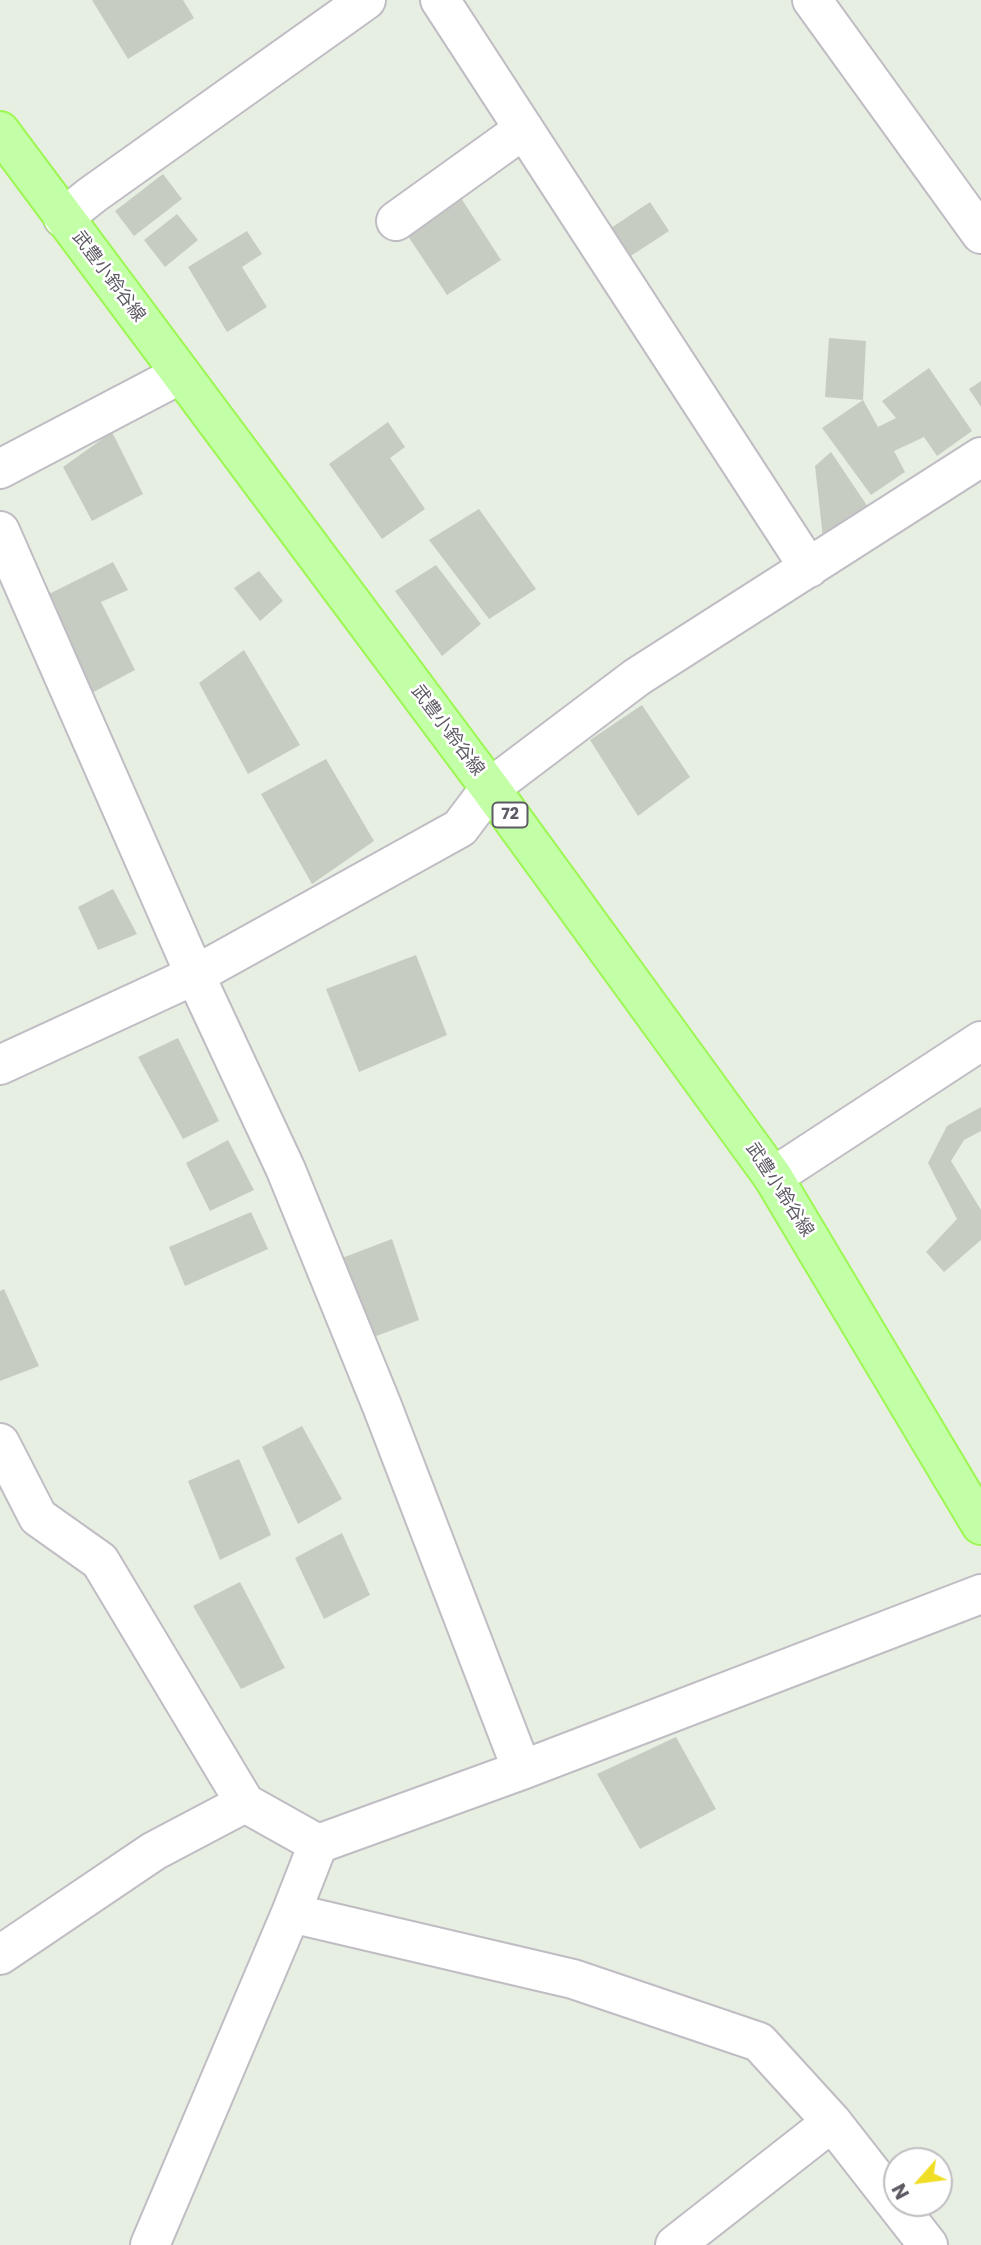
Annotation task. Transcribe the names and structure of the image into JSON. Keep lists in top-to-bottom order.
{
  "streets": {
    "main road": ["武豊小鈴谷線", "72"]
  },
  "north": "bottom left"
}
